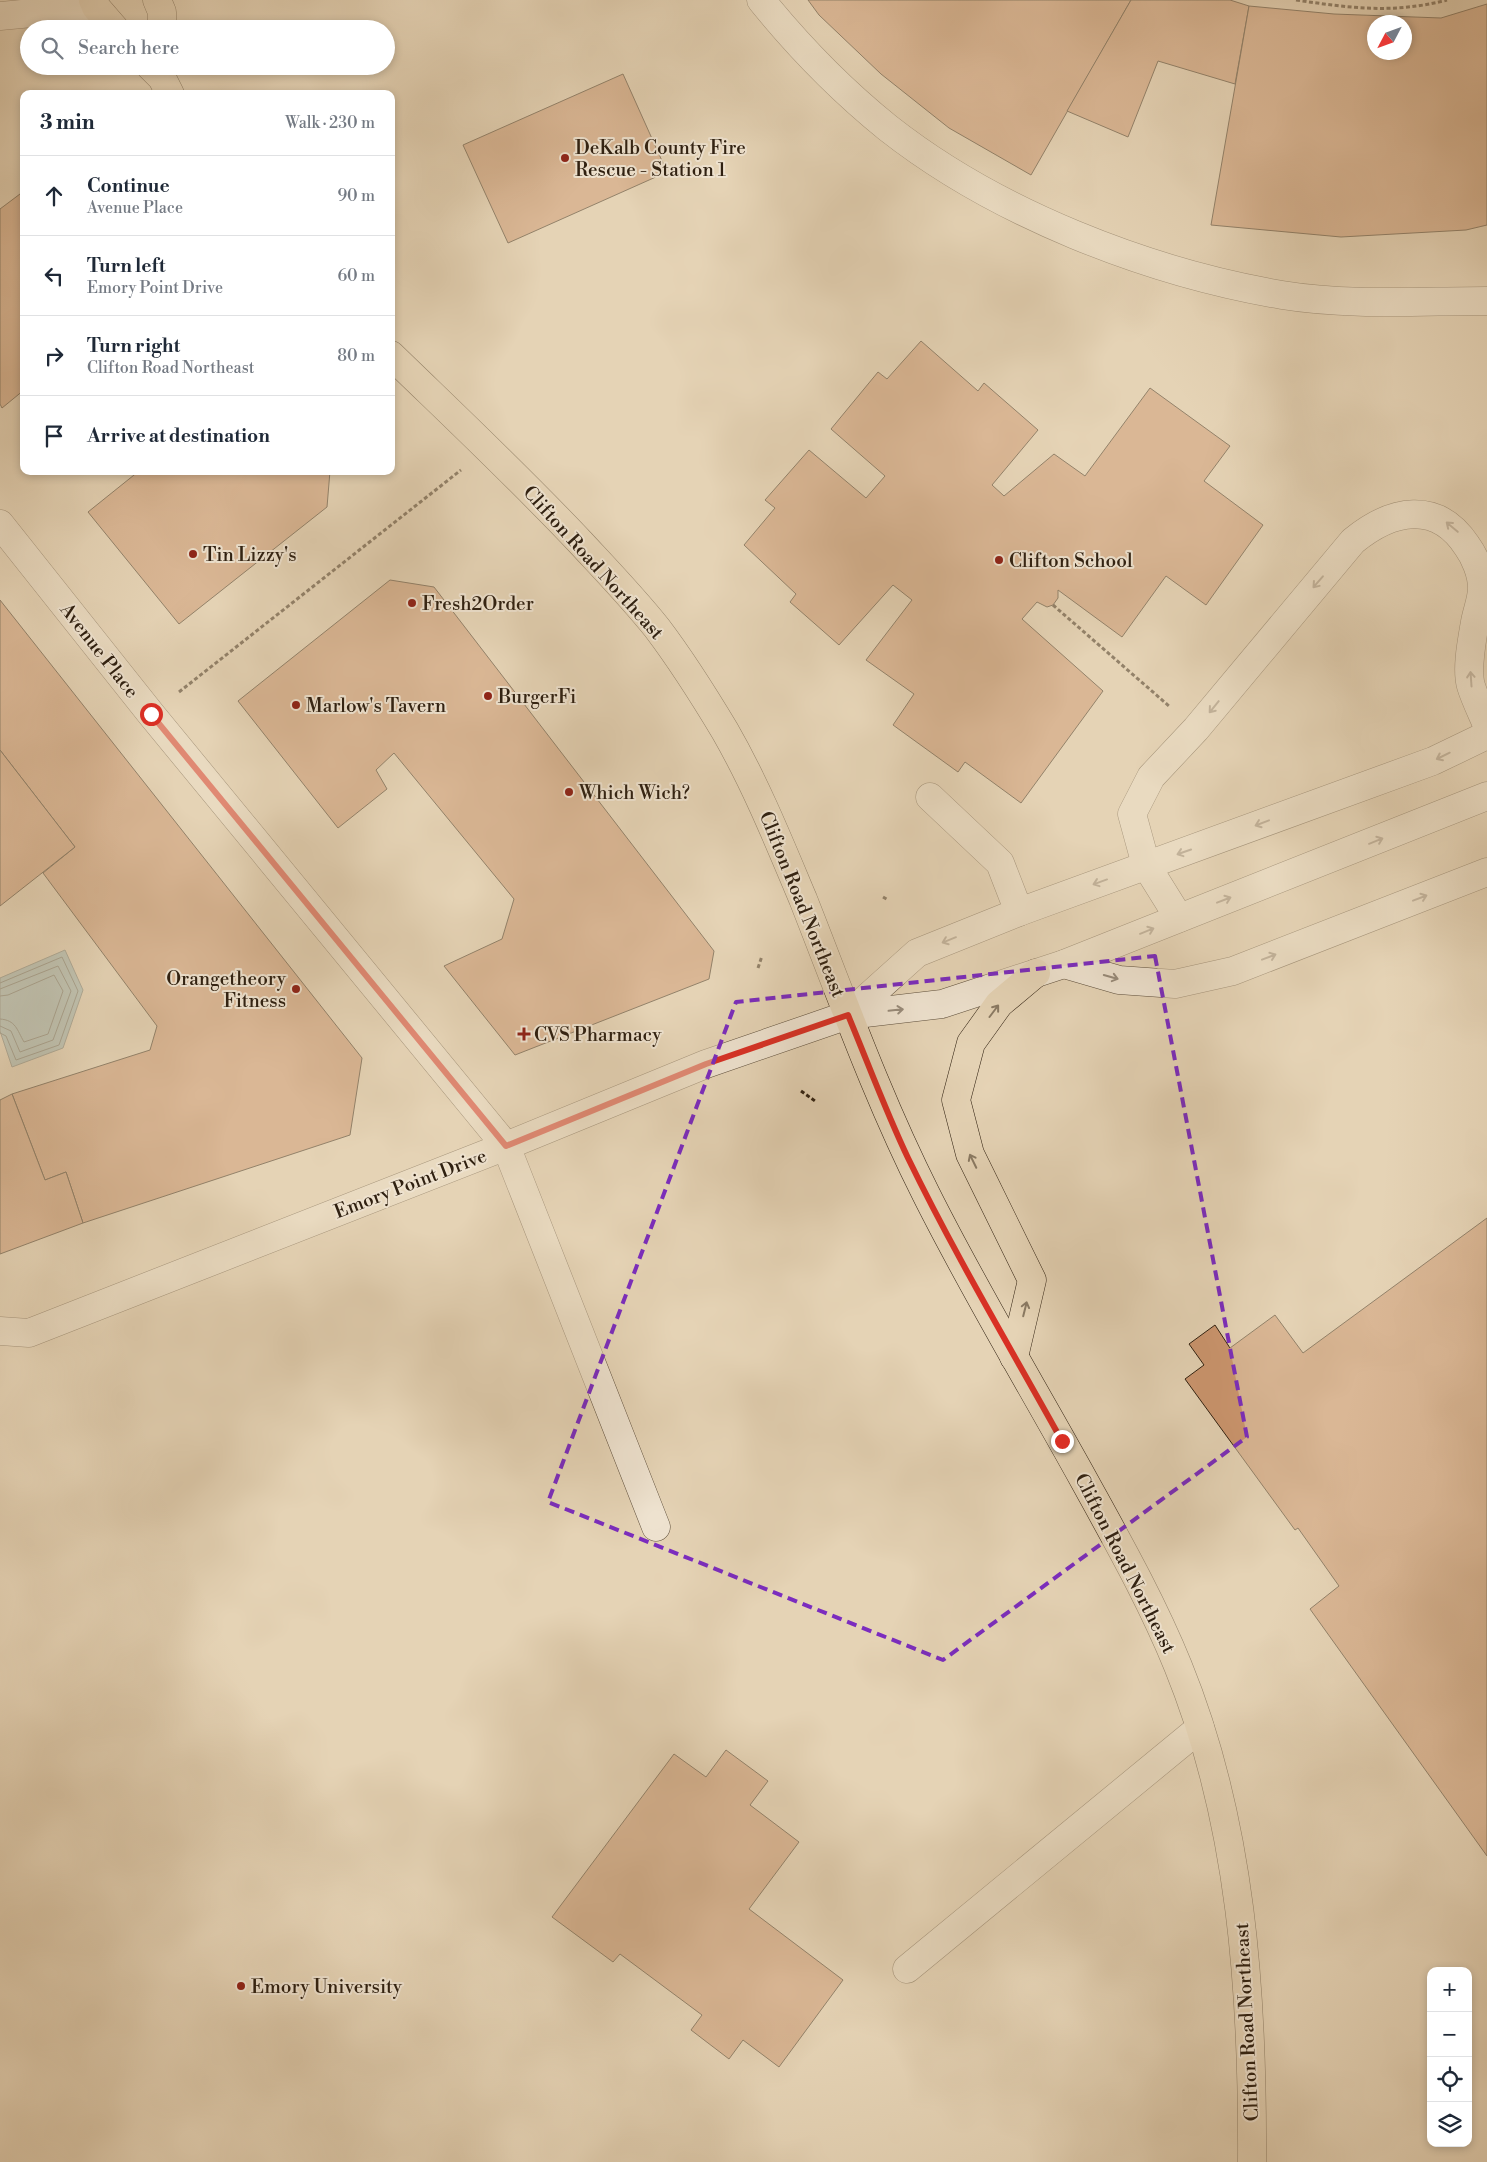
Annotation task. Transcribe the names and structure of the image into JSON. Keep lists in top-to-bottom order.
{
  "streets": {
    "main road": ["Clifton Road Northeast"],
    "street": ["Avenue Place", "Emory Point Drive"]
  },
  "crossings": [
    ["Clifton Road Northeast", "Emory Point Drive"],
    ["Avenue Place", "Emory Point Drive"]
  ],
  "places": {
    "other": [
      "DeKalb County Fire Rescue - Station 1",
      "Tin Lizzy's",
      "Clifton School",
      "Fresh2Order",
      "BurgerFi",
      "Marlow's Tavern",
      "Which Wich?",
      "Orangetheory Fitness",
      "Emory University"
    ],
    "health": ["CVS Pharmacy"]
  },
  "north": "bottom left",
  "page": {
    "search": "Search here",
    "heading": ["3 min", "Walk · 230 m"],
    "list": [
      ["Continue", "Avenue Place", "90 m"],
      ["Turn left", "Emory Point Drive", "60 m"],
      ["Turn right", "Clifton Road Northeast", "80 m"],
      "Arrive at destination"
    ],
    "map_buttons": ["+", "−"]
  }
}
